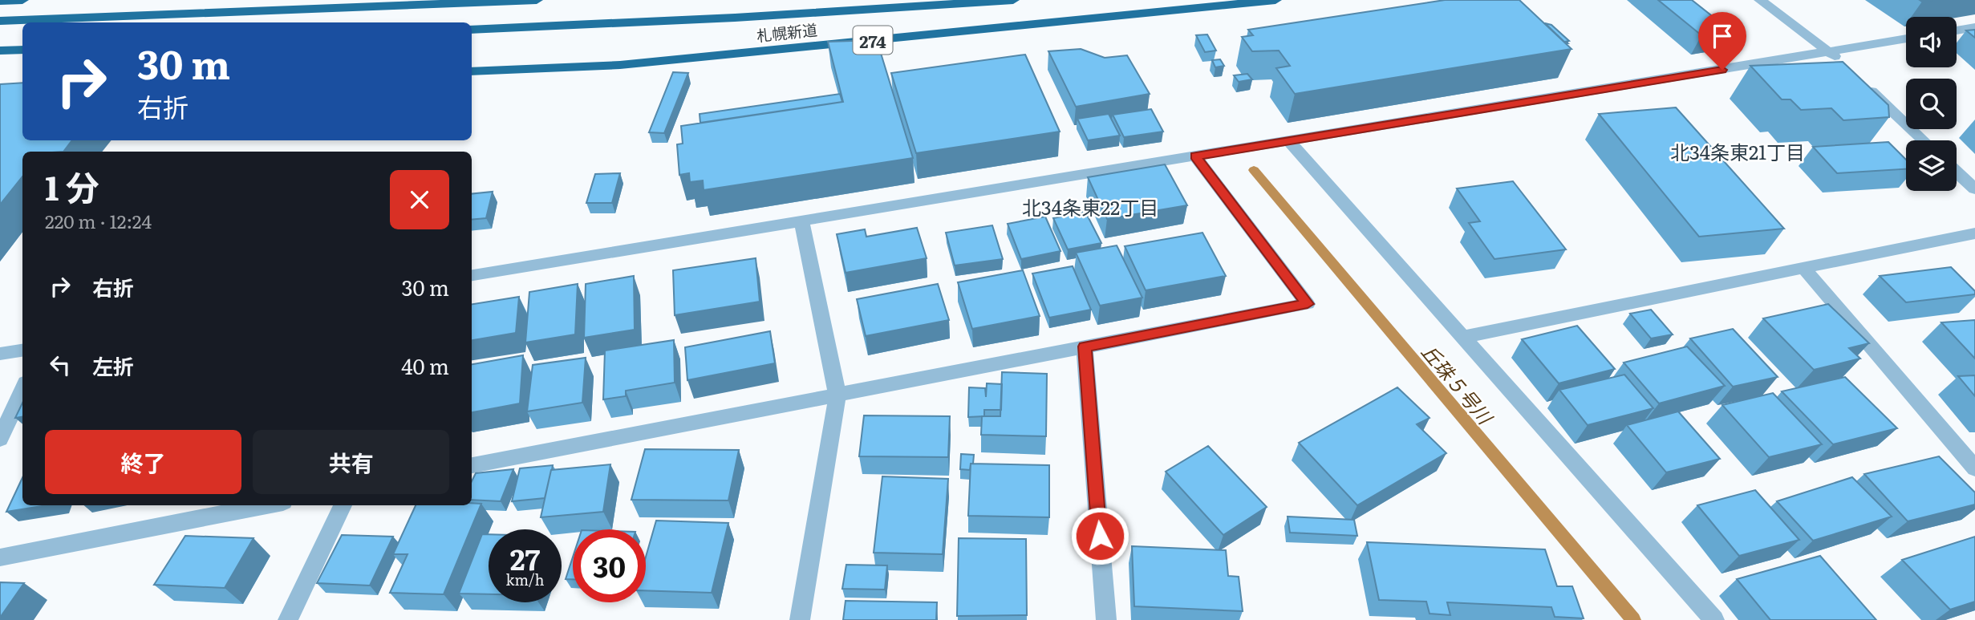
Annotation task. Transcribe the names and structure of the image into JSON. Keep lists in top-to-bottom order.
{
  "streets": {
    "highway": ["札幌新道", "274"]
  },
  "districts": ["北34条東21丁目", "北34条東22丁目"],
  "water": ["丘珠５号川"],
  "page": {
    "turn": ["30 m", "右折"],
    "heading": ["1 分", "220 m · 12:24"],
    "list": [
      {
        "name": "右折",
        "value": "30 m"
      },
      {
        "name": "左折",
        "value": "40 m"
      }
    ],
    "buttons": ["終了", "共有"],
    "speed": "27 km/h",
    "limit": "30"
  }
}
